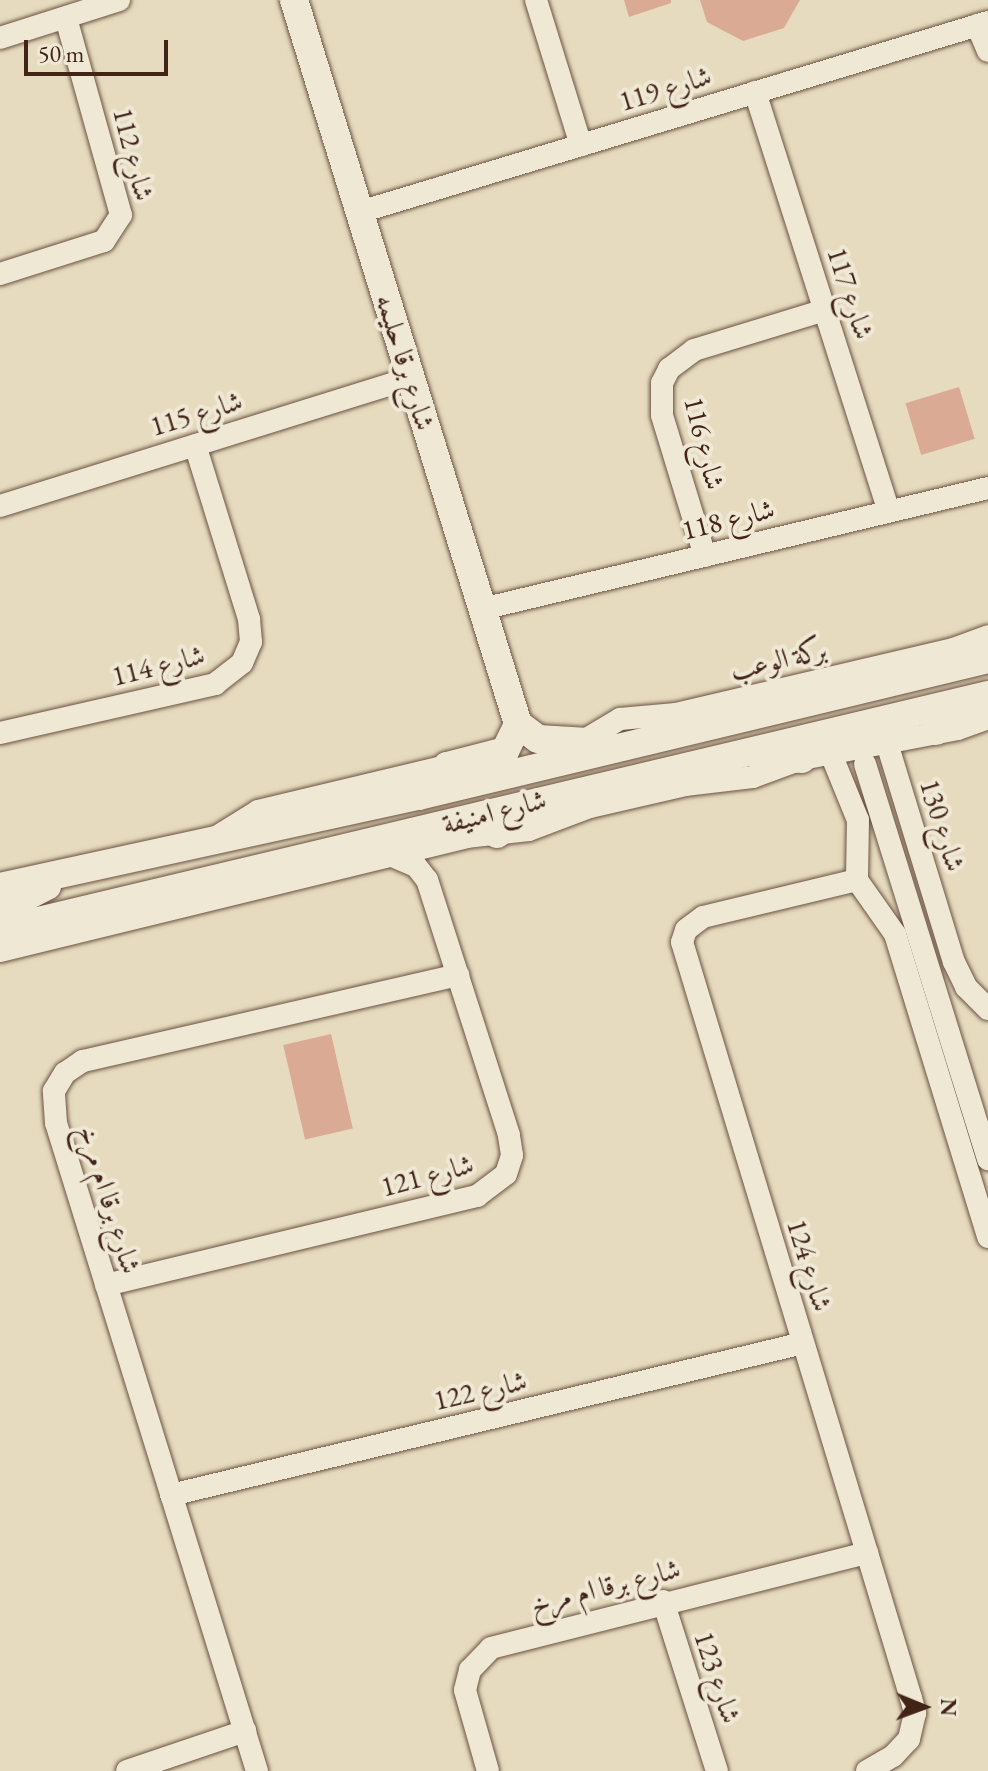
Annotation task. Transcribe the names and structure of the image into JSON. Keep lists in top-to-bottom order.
{
  "streets": {
    "street": [
      "شارع 119",
      "شارع 112",
      "شارع 117",
      "شارع برقا حليمه",
      "شارع 115",
      "شارع 116",
      "شارع 118",
      "بركة الوعب",
      "شارع 114",
      "شارع امنيفة",
      "شارع 130",
      "شارع 121",
      "شارع برقا ام مرخ",
      "شارع 124",
      "شارع 122",
      "شارع 123"
    ]
  },
  "crossings": [
    ["شارع 119", "شارع 117"],
    ["شارع 119", "شارع برقا حليمه"],
    ["شارع 117", "شارع 116"],
    ["شارع 117", "شارع 118"],
    ["شارع برقا حليمه", "شارع 115"],
    ["شارع برقا حليمه", "شارع 118"],
    ["شارع 115", "شارع 114"],
    ["شارع 116", "شارع 118"],
    ["شارع 121", "شارع برقا ام مرخ"],
    ["شارع برقا ام مرخ", "شارع 124"],
    ["شارع برقا ام مرخ", "شارع 122"],
    ["شارع برقا ام مرخ", "شارع 123"],
    ["شارع 124", "شارع 122"]
  ],
  "scale_bar": "50 m",
  "north": "right"
}
